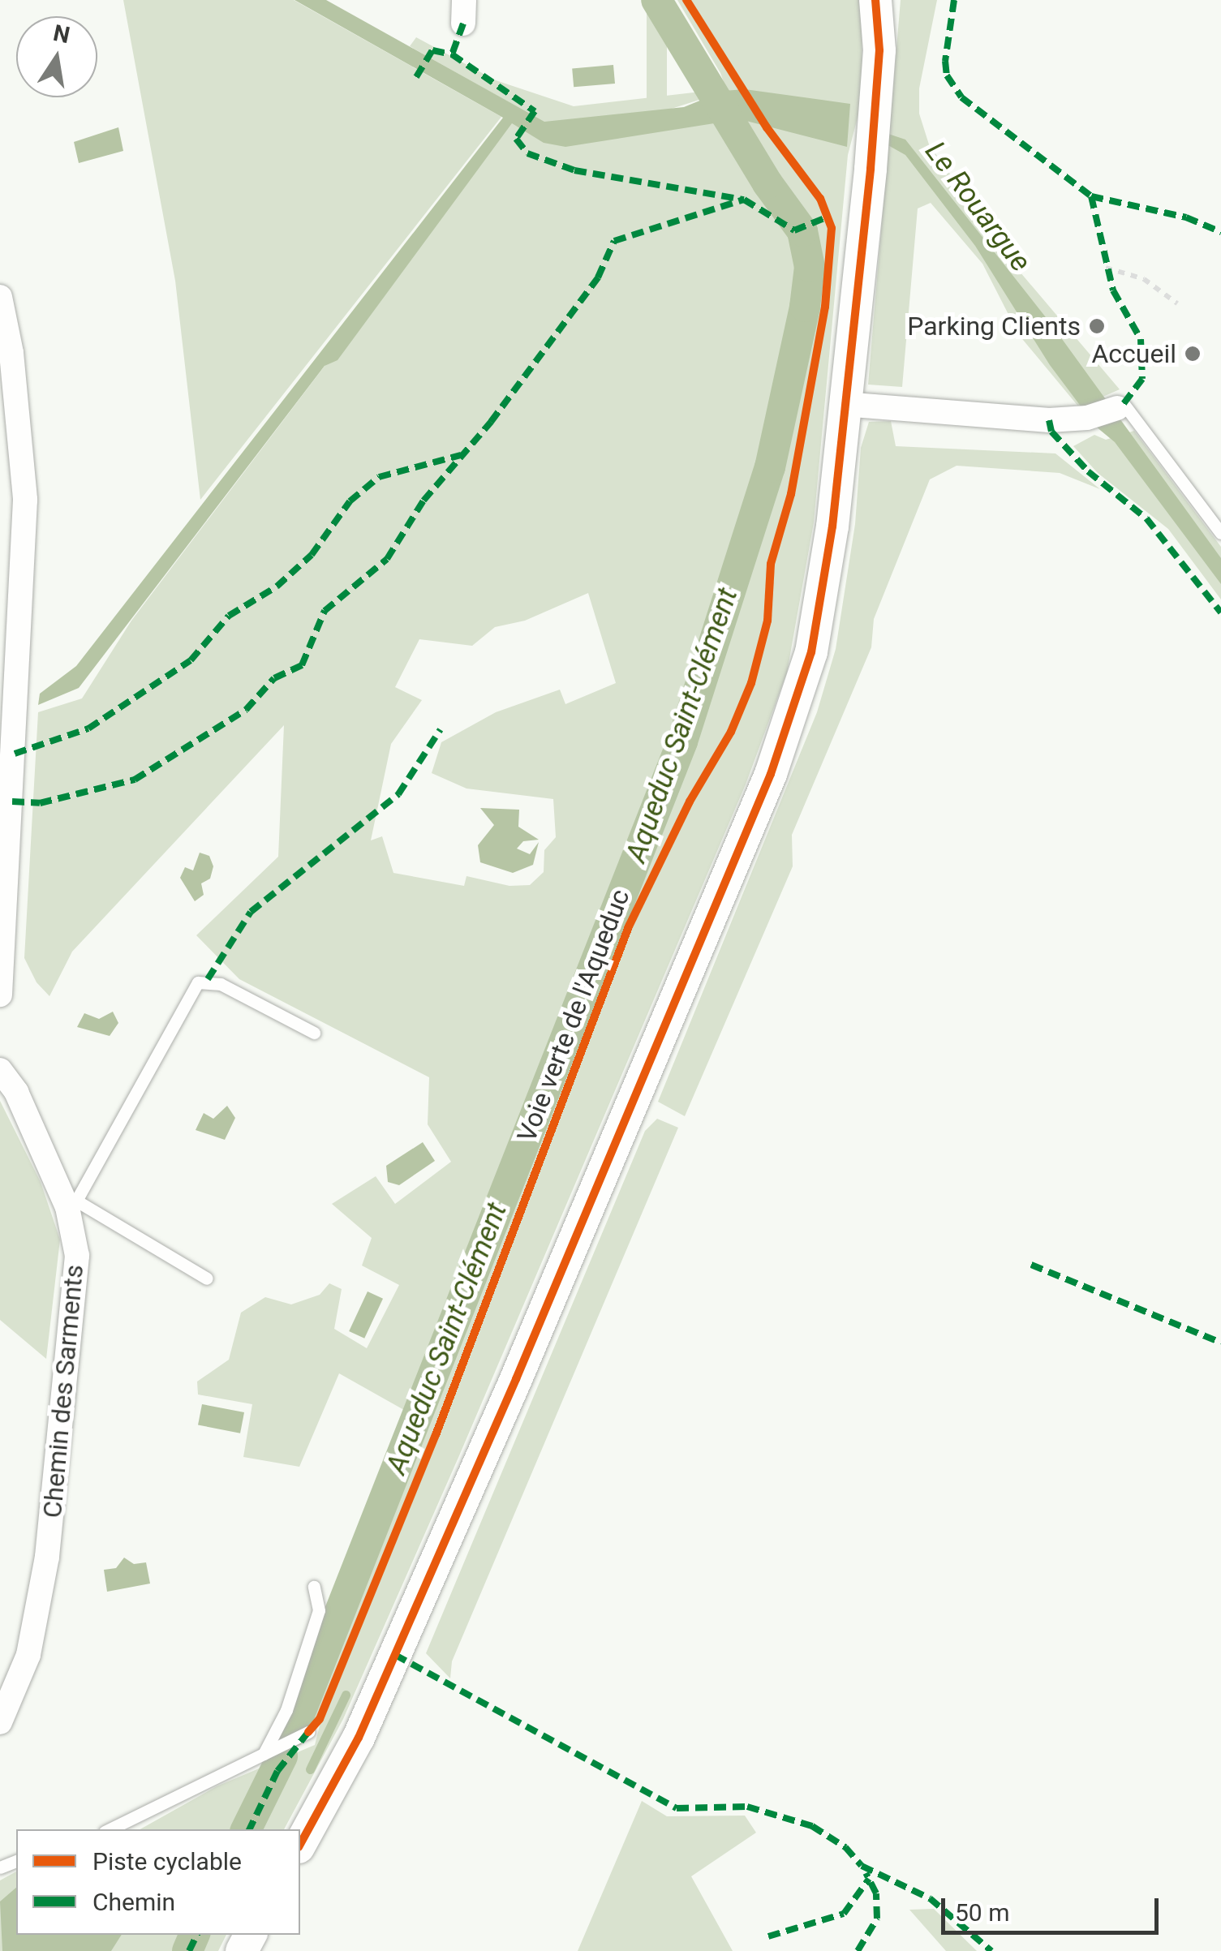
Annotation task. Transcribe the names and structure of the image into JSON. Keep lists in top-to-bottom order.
{
  "streets": {
    "street": ["Chemin des Sarments"],
    "cycle path": ["Voie verte de l'Aqueduc"]
  },
  "water": ["Le Rouargue", "Aqueduc Saint-Clément"],
  "places": ["Parking Clients", "Accueil"],
  "legend": ["Piste cyclable", "Chemin"],
  "scale_bar": "50 m",
  "north": "top"
}
